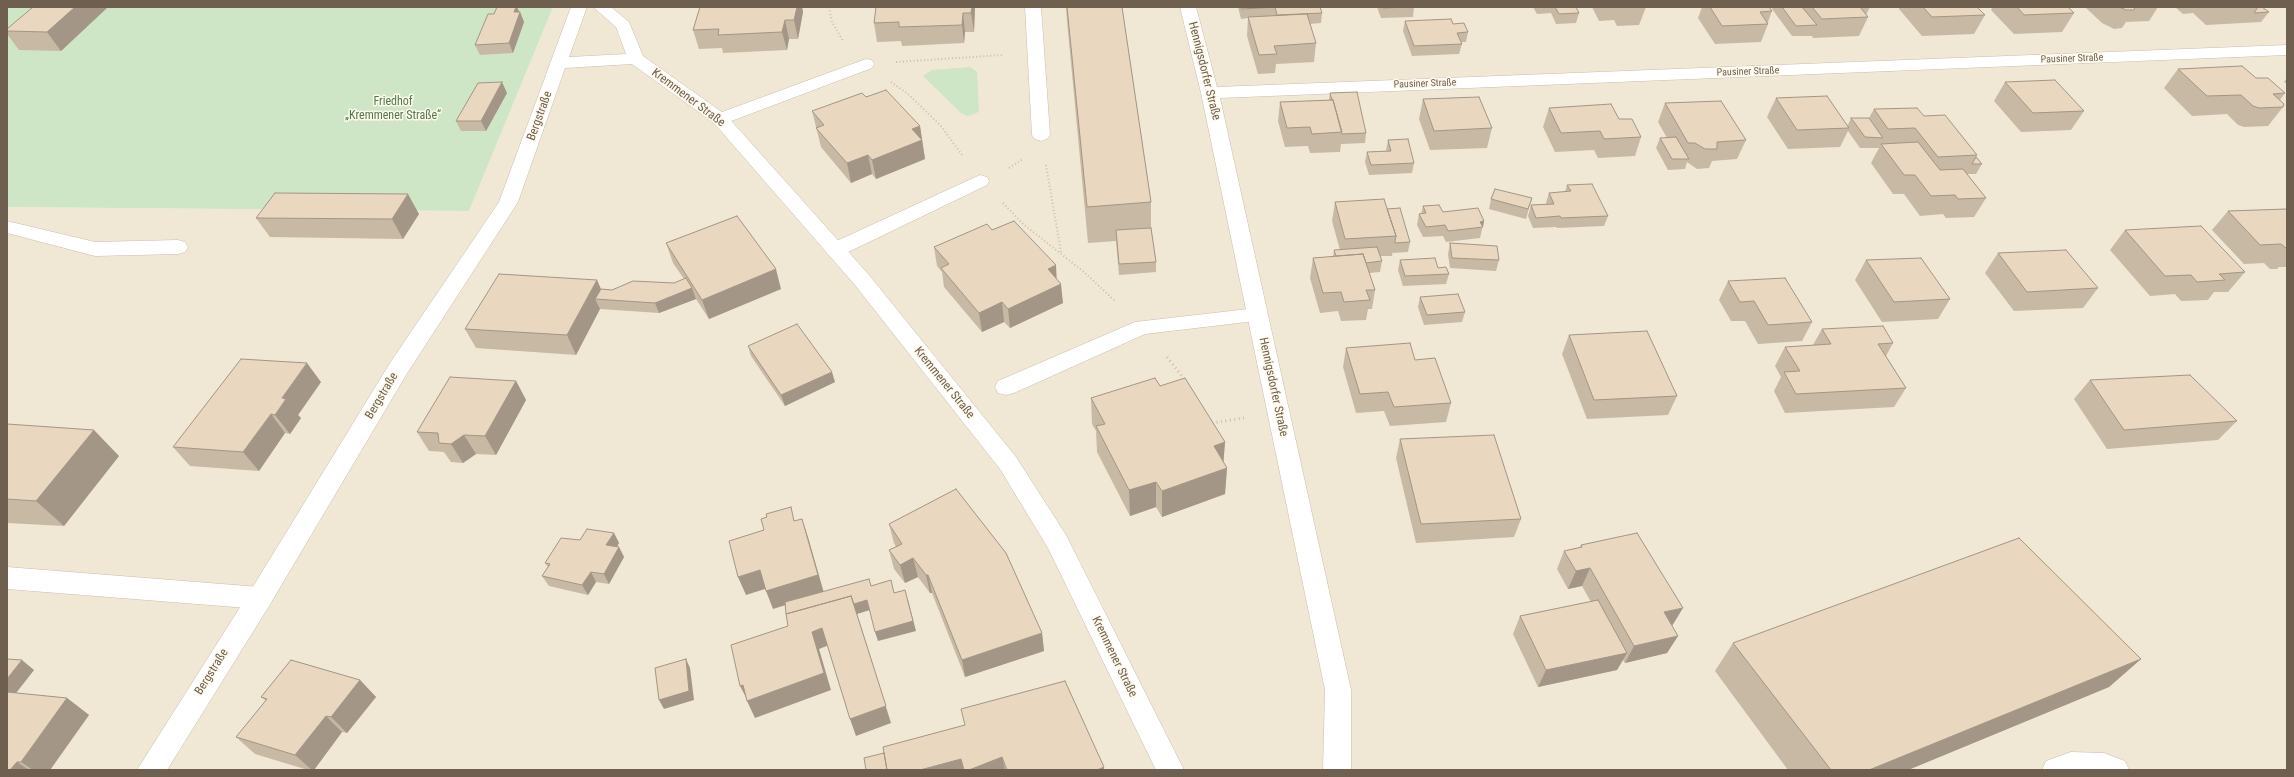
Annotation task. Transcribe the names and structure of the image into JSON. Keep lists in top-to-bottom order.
{
  "streets": {
    "street": [
      "Pausiner Straße",
      "Hennigsdorfer Straße",
      "Kremmener Straße",
      "Bergstraße"
    ]
  },
  "crossings": [
    ["Pausiner Straße", "Hennigsdorfer Straße"]
  ],
  "parks": ["Friedhof „Kremmener Straße“"]
}
